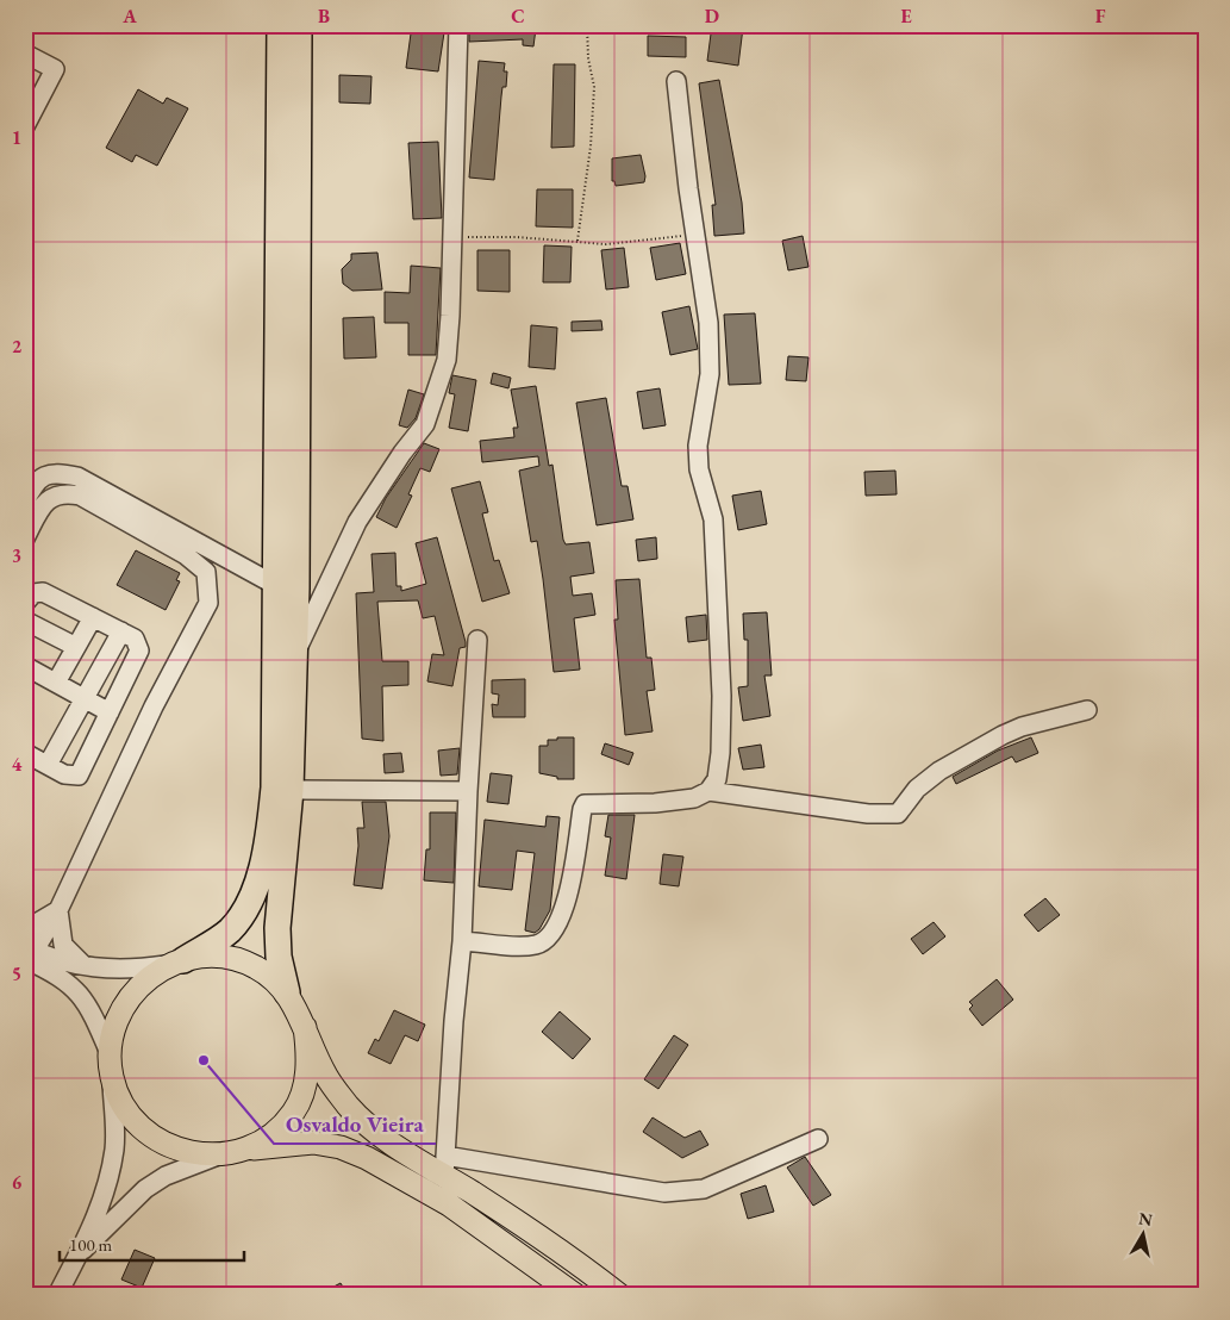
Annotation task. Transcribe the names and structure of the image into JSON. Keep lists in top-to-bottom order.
{
  "places": ["Osvaldo Vieira"],
  "scale_bar": "100 m",
  "north": "top",
  "grid": {
    "columns": [
      "A",
      "B",
      "C",
      "D",
      "E",
      "F"
    ],
    "rows": [
      "1",
      "2",
      "3",
      "4",
      "5",
      "6"
    ]
  }
}
